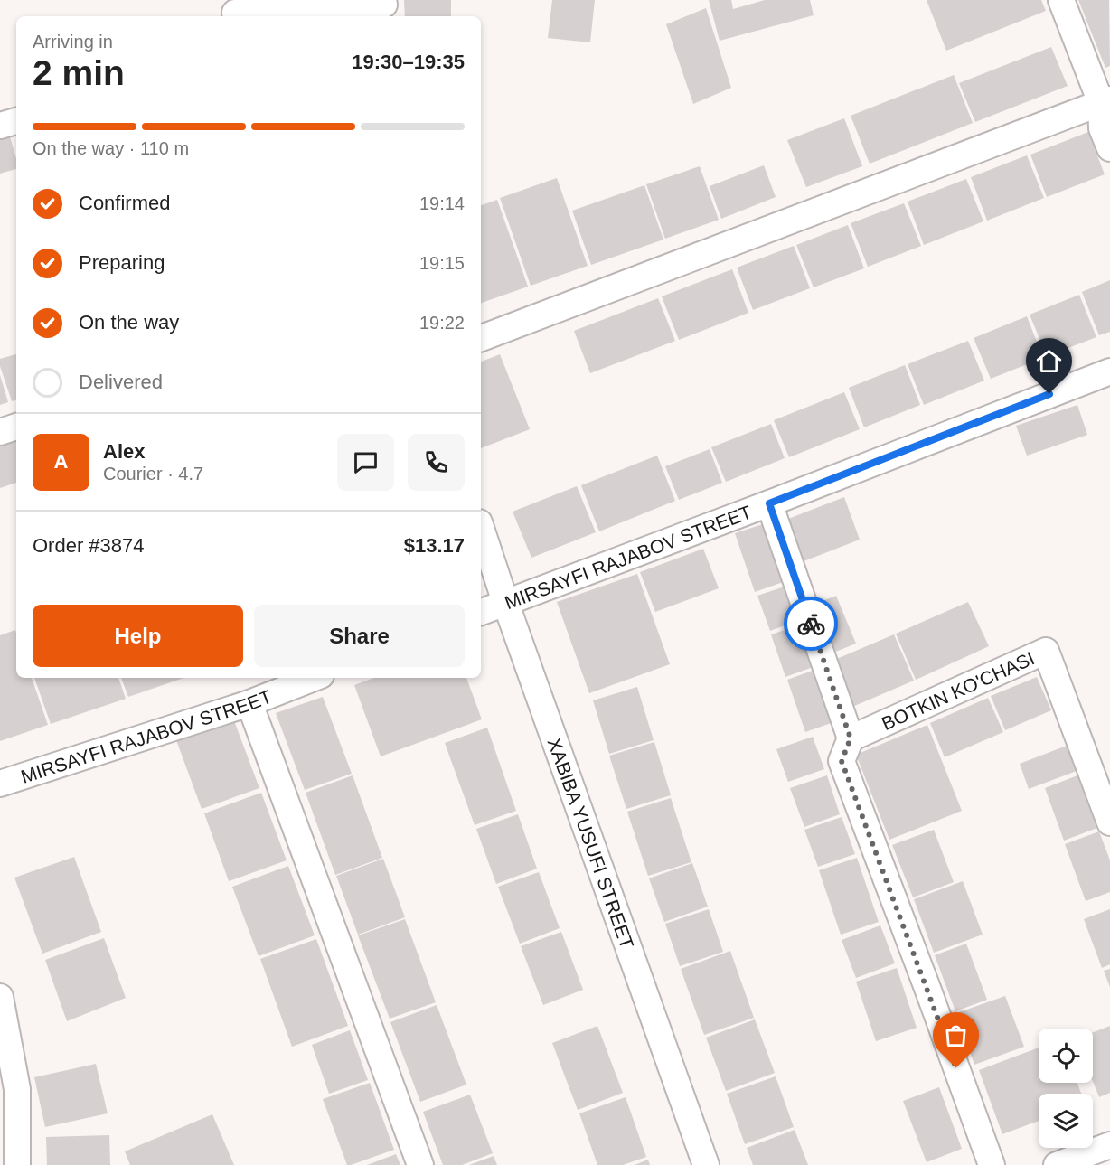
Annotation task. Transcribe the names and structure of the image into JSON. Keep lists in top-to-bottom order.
{
  "streets": {
    "street": ["MIRSAYFI RAJABOV STREET", "BOTKIN KO'CHASI", "XABIBA YUSUFI STREET"]
  },
  "crossings": [
    ["MIRSAYFI RAJABOV STREET", "XABIBA YUSUFI STREET"]
  ],
  "page": {
    "heading": ["2 min", "Arriving in", "19:30–19:35"],
    "panel": [
      "Alex",
      "Courier · 4.7",
      "Order #3874",
      "$13.17"
    ],
    "bar": "On the way · 110 m",
    "list": [
      ["Confirmed", "19:14"],
      ["Preparing", "19:15"],
      ["On the way", "19:22"],
      "Delivered"
    ],
    "round": "A",
    "buttons": ["Help", "Share"]
  }
}
